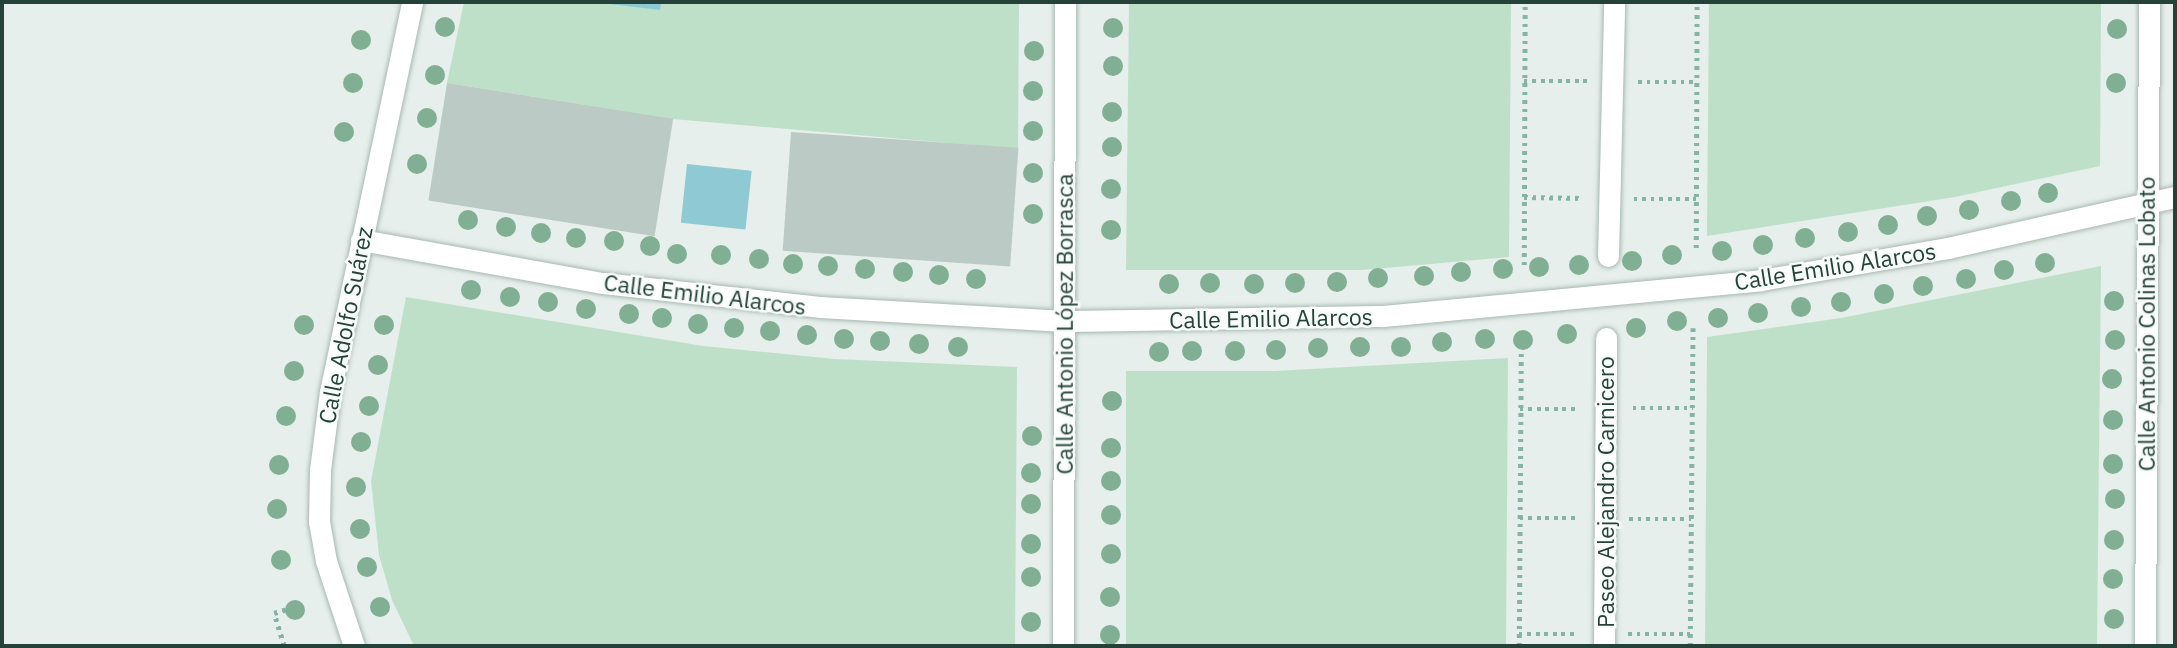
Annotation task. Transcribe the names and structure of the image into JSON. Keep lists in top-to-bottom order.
{
  "streets": {
    "street": [
      "Calle Emilio Alarcos",
      "Calle Antonio López Borrasca",
      "Calle Antonio Colinas Lobato",
      "Calle Adolfo Suárez",
      "Paseo Alejandro Carnicero"
    ]
  },
  "crossings": [
    ["Calle Emilio Alarcos", "Calle Antonio López Borrasca"],
    ["Calle Emilio Alarcos", "Calle Antonio Colinas Lobato"],
    ["Calle Emilio Alarcos", "Calle Adolfo Suárez"]
  ]
}
